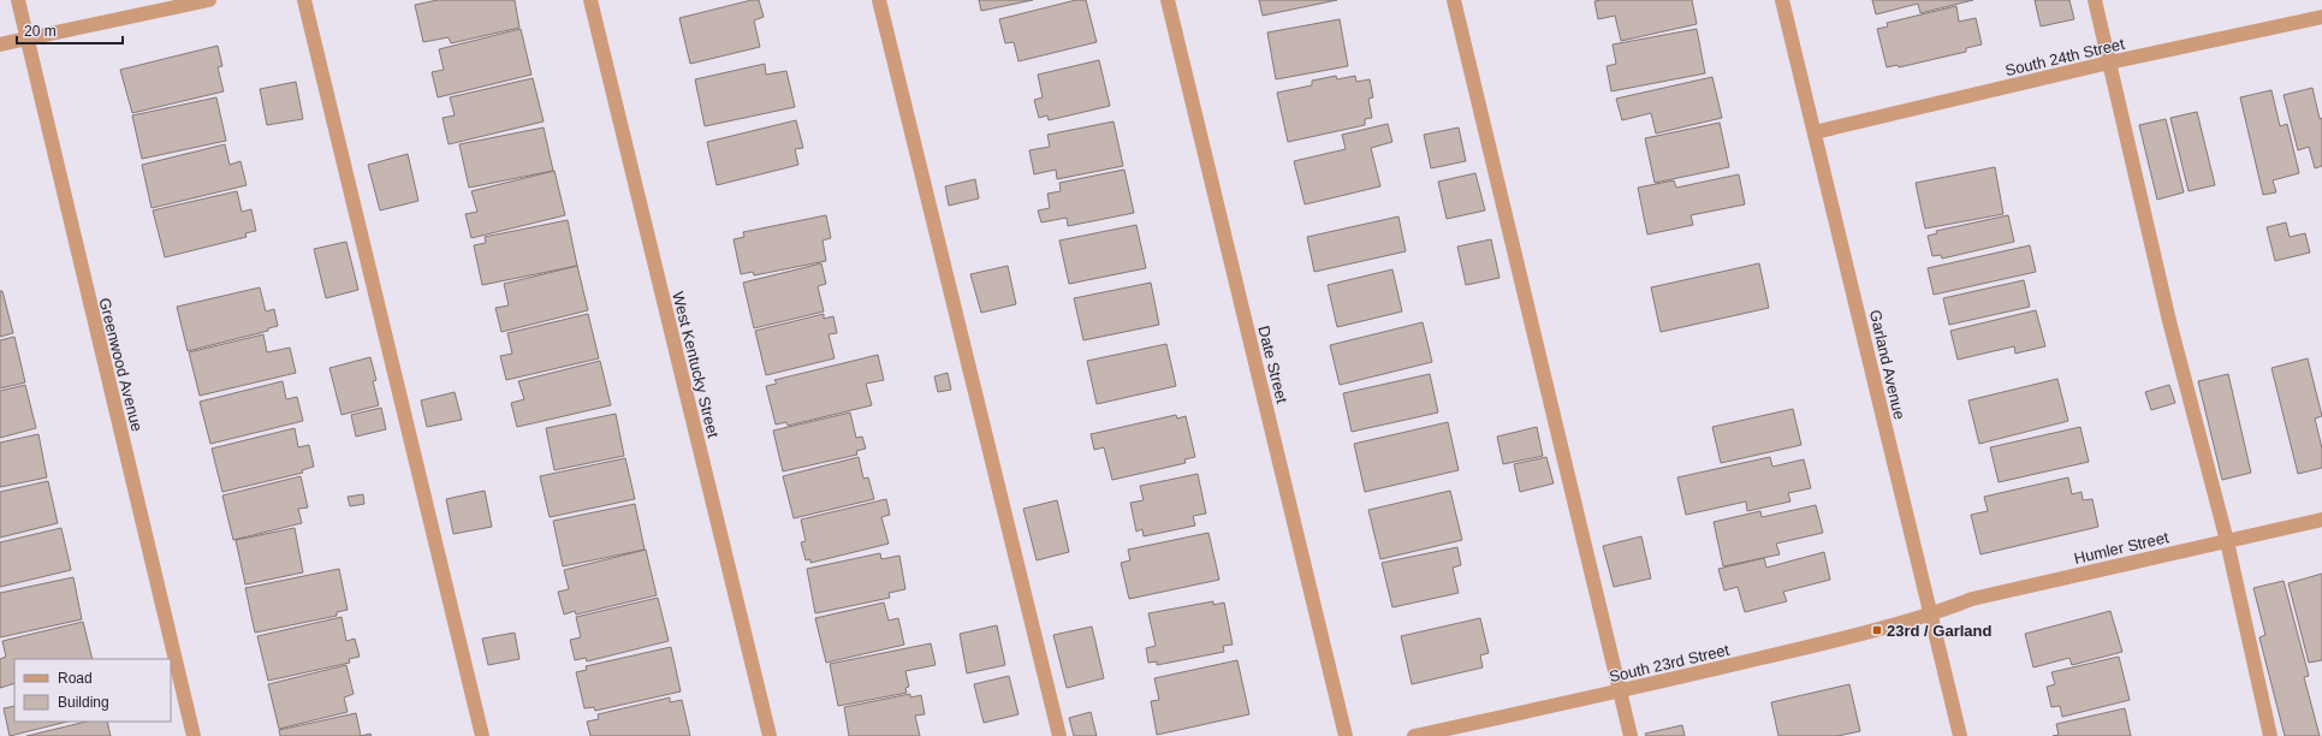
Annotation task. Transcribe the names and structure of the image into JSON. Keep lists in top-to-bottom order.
{
  "streets": {
    "street": [
      "South 24th Street",
      "Greenwood Avenue",
      "West Kentucky Street",
      "Date Street",
      "Garland Avenue",
      "Humler Street",
      "South 23rd Street"
    ]
  },
  "crossings": [
    ["South 24th Street", "Garland Avenue"],
    ["Garland Avenue", "Humler Street"],
    ["Garland Avenue", "South 23rd Street"],
    ["Humler Street", "South 23rd Street"]
  ],
  "places": {
    "transit": ["23rd / Garland"]
  },
  "legend": ["Road", "Building"],
  "scale_bar": "20 m"
}
